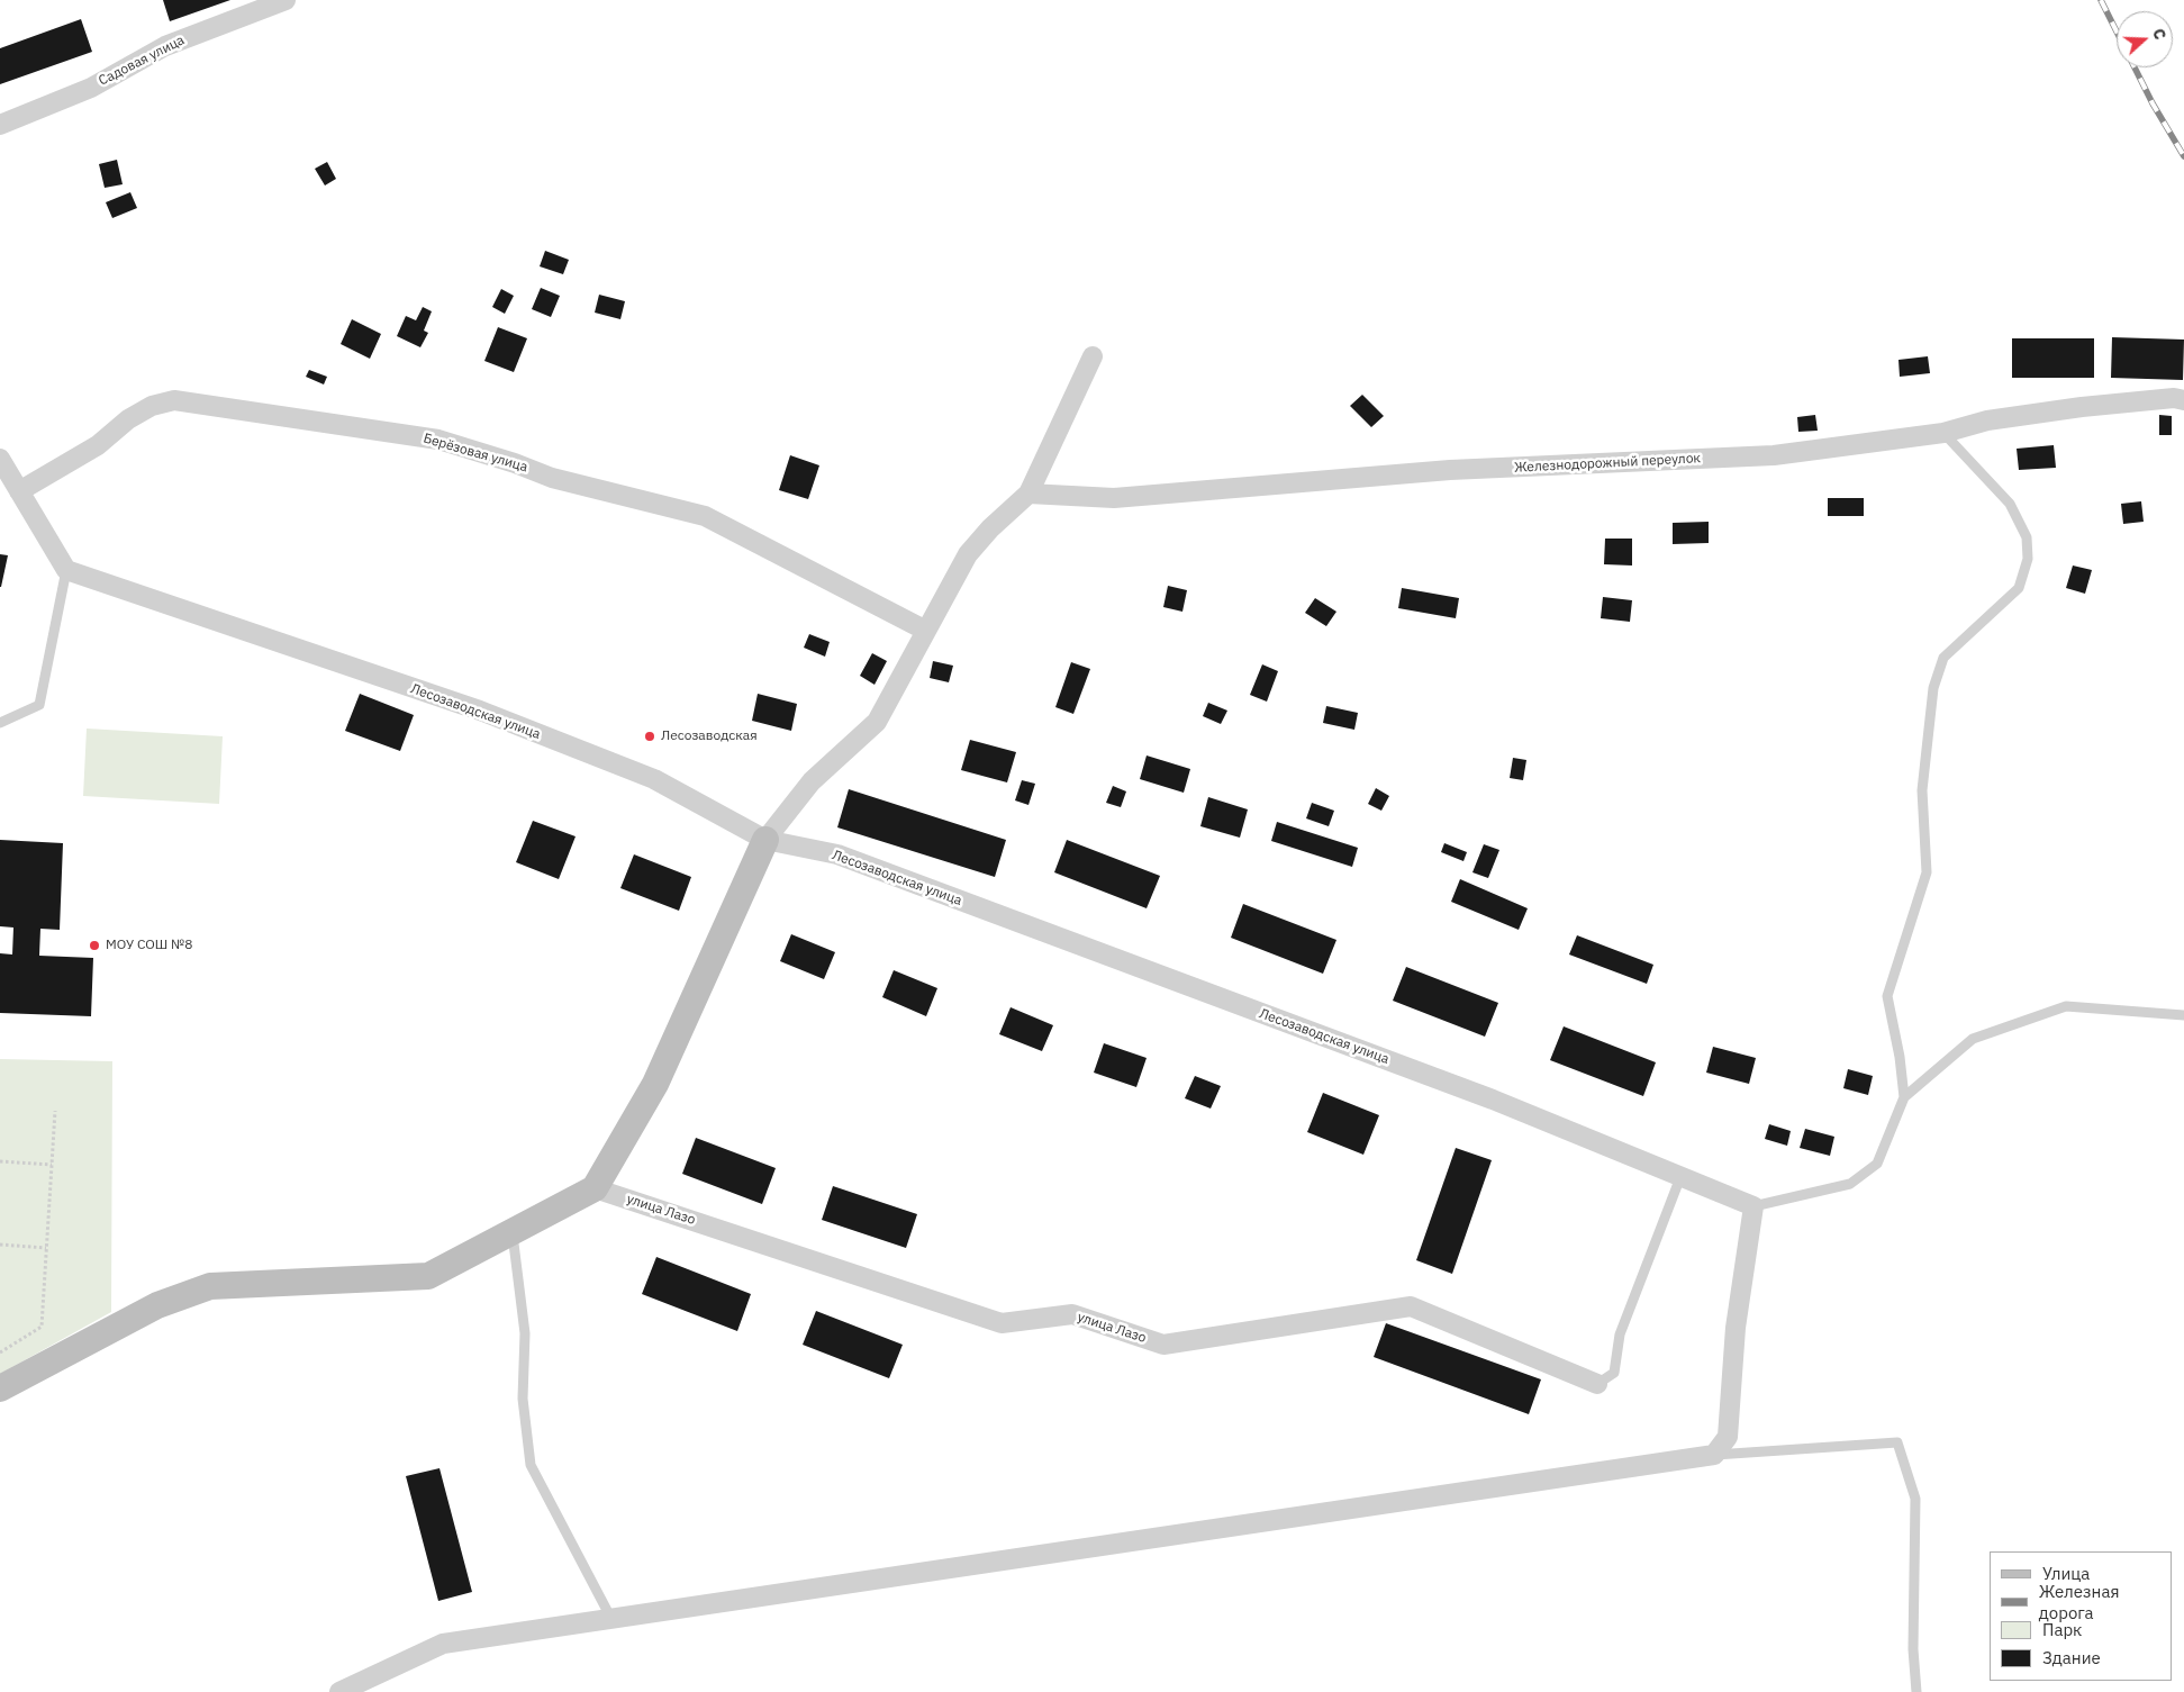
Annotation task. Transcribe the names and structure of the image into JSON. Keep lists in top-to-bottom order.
{
  "streets": {
    "street": [
      "Садовая улица",
      "Берёзовая улица",
      "Железнодорожный переулок",
      "Лесозаводская улица",
      "улица Лазо"
    ]
  },
  "places": ["Лесозаводская", "МОУ СОШ №8"],
  "legend": [
    "Улица",
    "Железная дорога",
    "Парк",
    "Здание"
  ],
  "north": "right"
}
